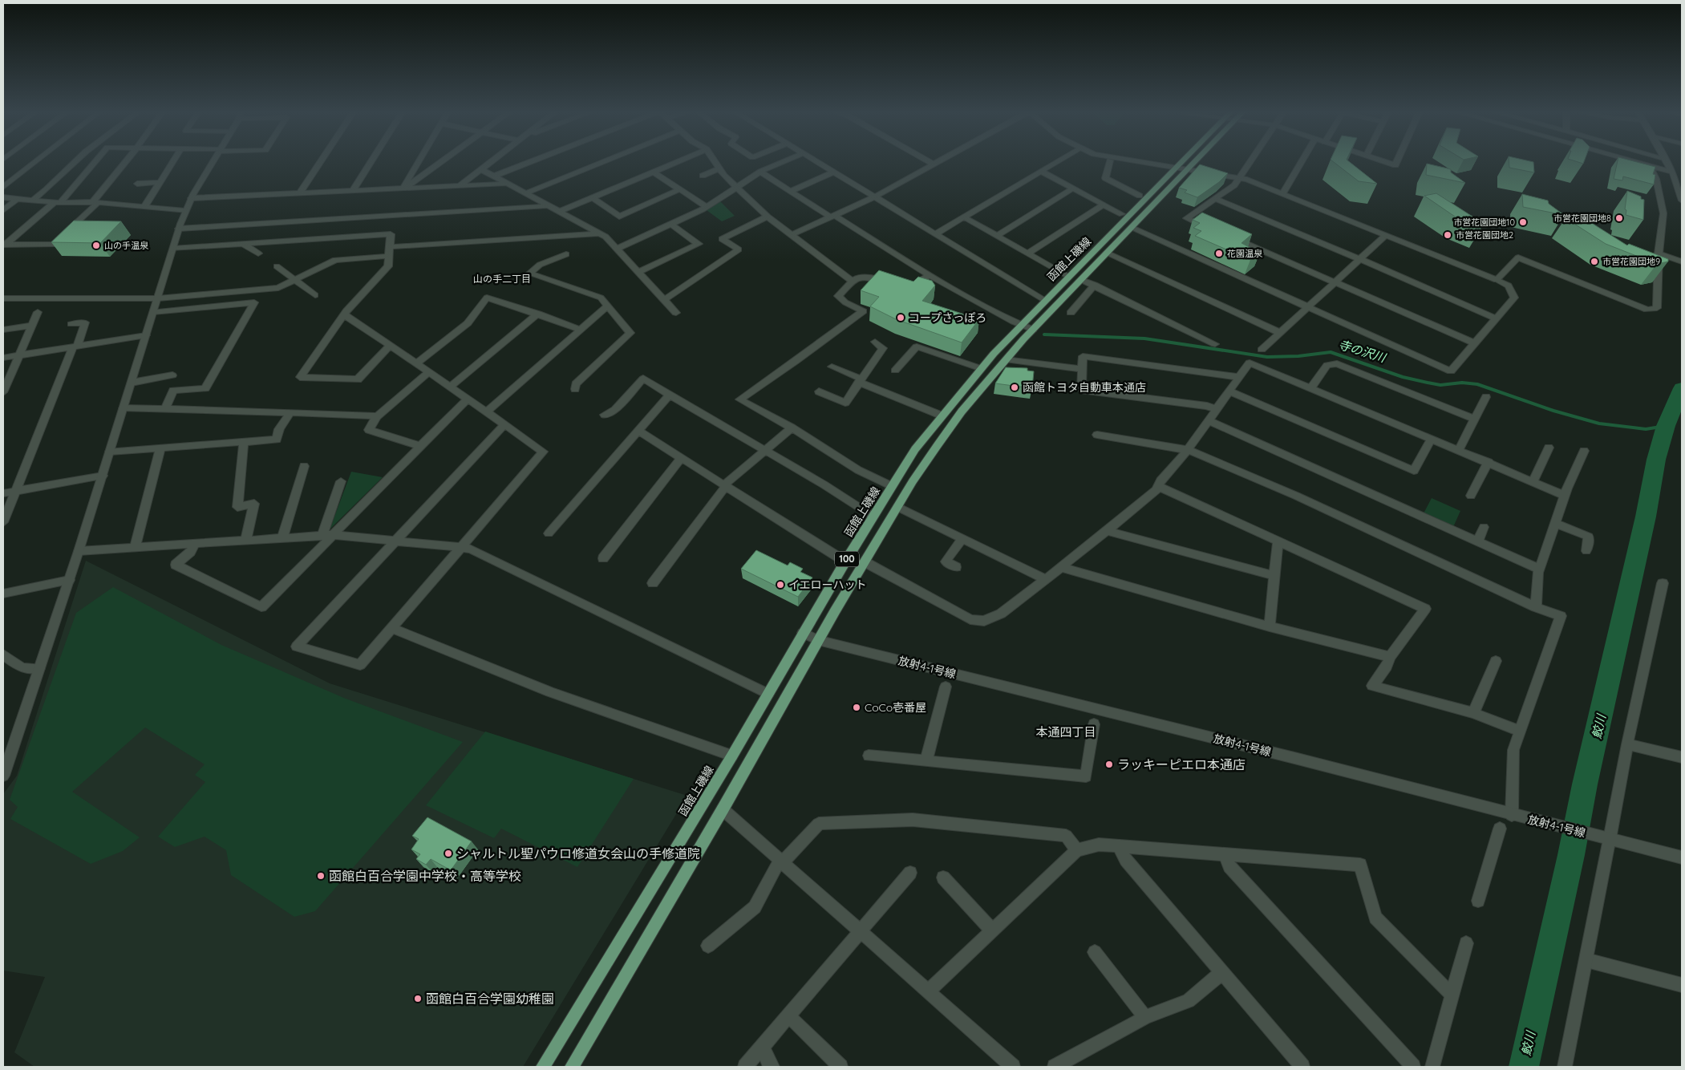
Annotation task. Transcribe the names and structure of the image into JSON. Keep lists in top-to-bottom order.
{
  "streets": {
    "main road": ["函館上磯線", "100"],
    "street": ["放射4-1号線"]
  },
  "crossings": [
    ["函館上磯線", "放射4-1号線"]
  ],
  "districts": ["山の手二丁目", "本通四丁目"],
  "water": ["寺の沢川", "鮫川"],
  "places": [
    "市営花園団地8",
    "市営花園団地10",
    "市営花園団地2",
    "山の手温泉",
    "花園温泉",
    "市営花園団地9",
    "コープさっぽろ",
    "函館トヨタ自動車本通店",
    "イエローハット",
    "CoCo壱番屋",
    "ラッキーピエロ本通店",
    "シャルトル聖パウロ修道女会山の手修道院",
    "函館白百合学園中学校・高等学校",
    "函館白百合学園幼稚園"
  ]
}
